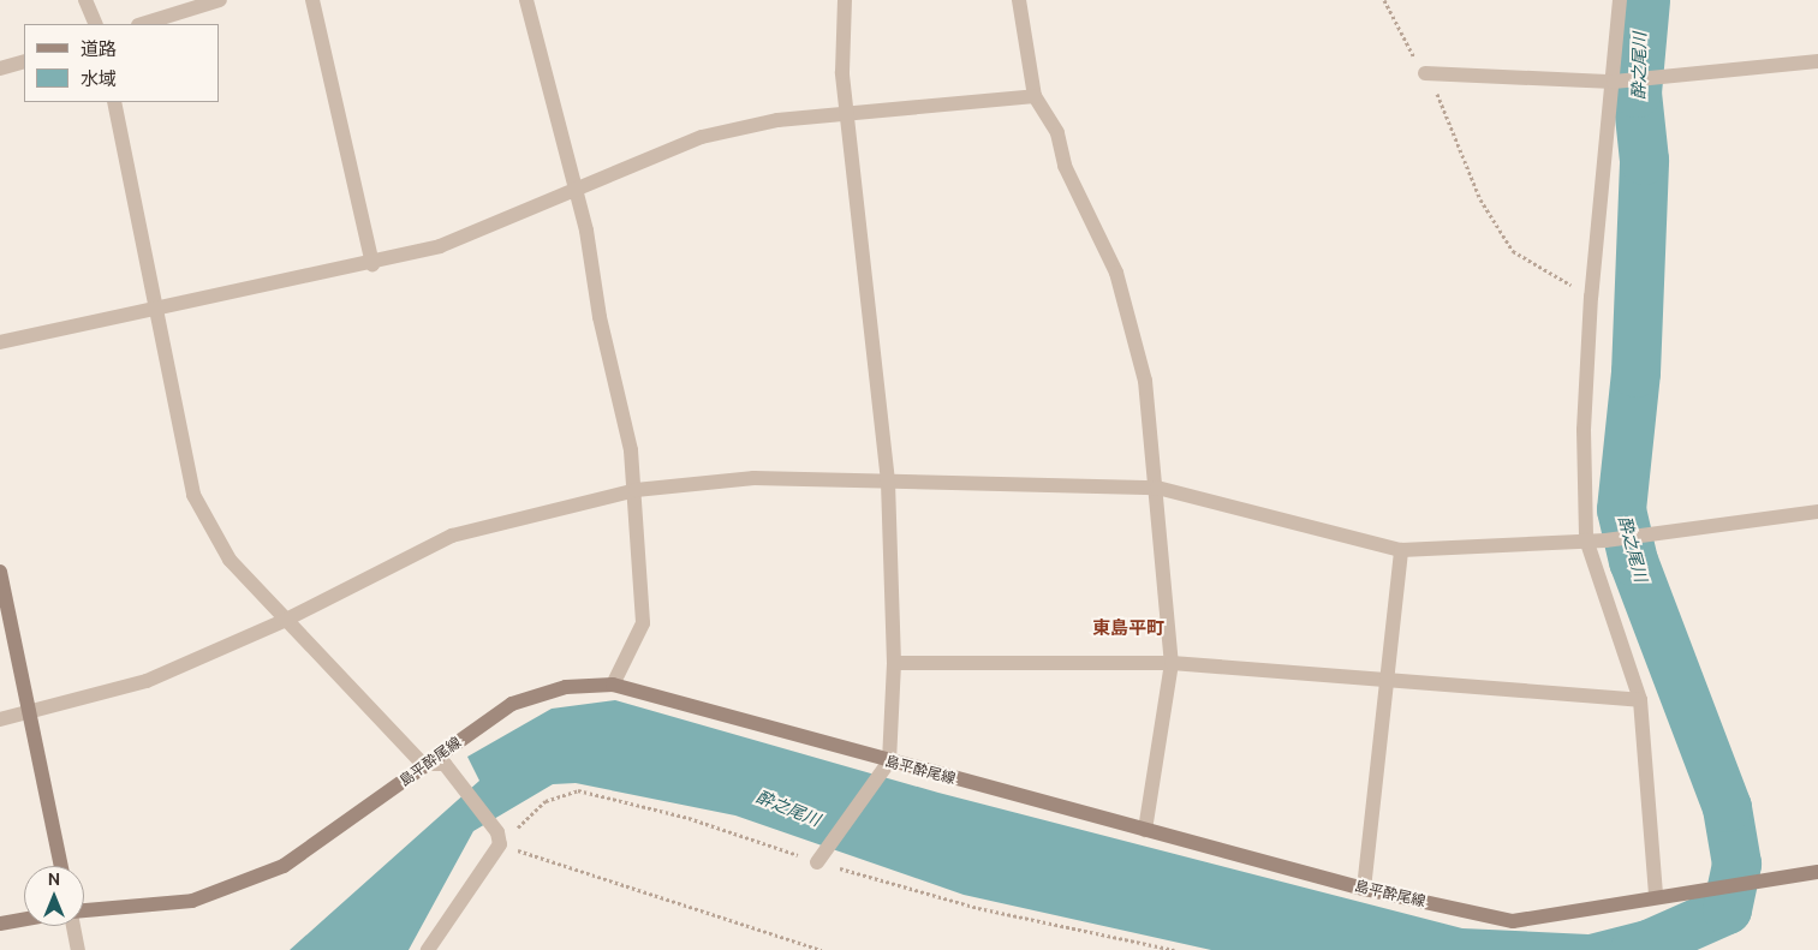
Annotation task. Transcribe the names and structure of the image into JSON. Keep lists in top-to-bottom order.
{
  "streets": {
    "main road": ["島平酔尾線"]
  },
  "districts": ["東島平町"],
  "water": ["酔之尾川"],
  "legend": ["道路", "水域"],
  "north": "top"
}
